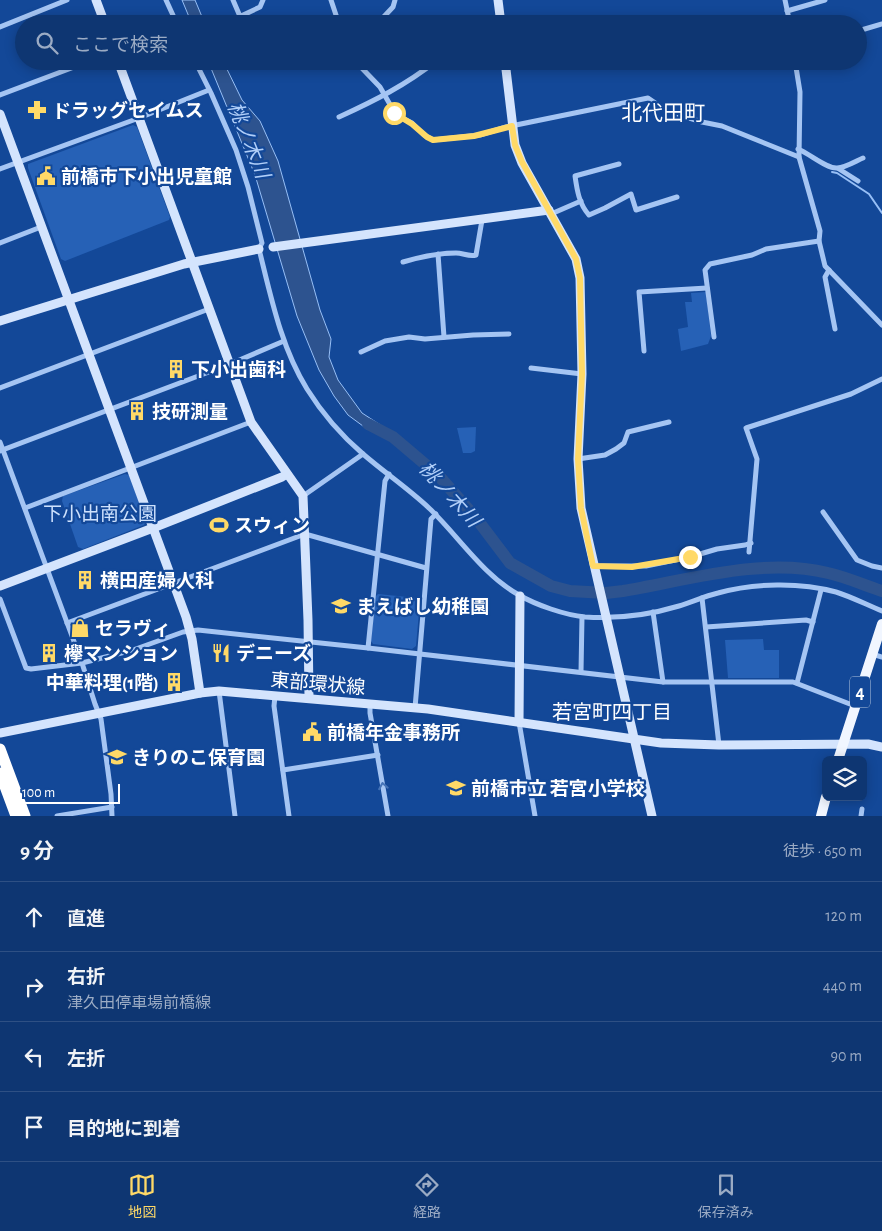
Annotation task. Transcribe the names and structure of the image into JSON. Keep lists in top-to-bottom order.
{
  "streets": {
    "main road": ["4"],
    "street": ["東部環状線"]
  },
  "crossings": [
    ["東部環状線", "4"]
  ],
  "districts": ["北代田町", "若宮町四丁目"],
  "water": ["桃ノ木川"],
  "parks": ["下小出南公園"],
  "places": {
    "pharmacy": ["ドラッグセイムス"],
    "public building": ["前橋市下小出児童館", "前橋年金事務所"],
    "building": [
      "下小出歯科",
      "技研測量",
      "横田産婦人科",
      "欅マンション",
      "中華料理(1階)"
    ],
    "sports": ["スウィン"],
    "school or university": ["まえばし幼稚園", "きりのこ保育園", "前橋市立 若宮小学校"],
    "shop": ["セラヴィ"],
    "restaurant": ["デニーズ"]
  },
  "scale_bar": "100 m",
  "page": {
    "search": "ここで検索",
    "scale": "100 m",
    "heading": ["9 分", "徒歩 · 650 m"],
    "list": [
      ["直進", "120 m"],
      ["右折", "津久田停車場前橋線", "440 m"],
      ["左折", "90 m"],
      "目的地に到着"
    ],
    "nav": ["地図", "経路", "保存済み"]
  }
}
